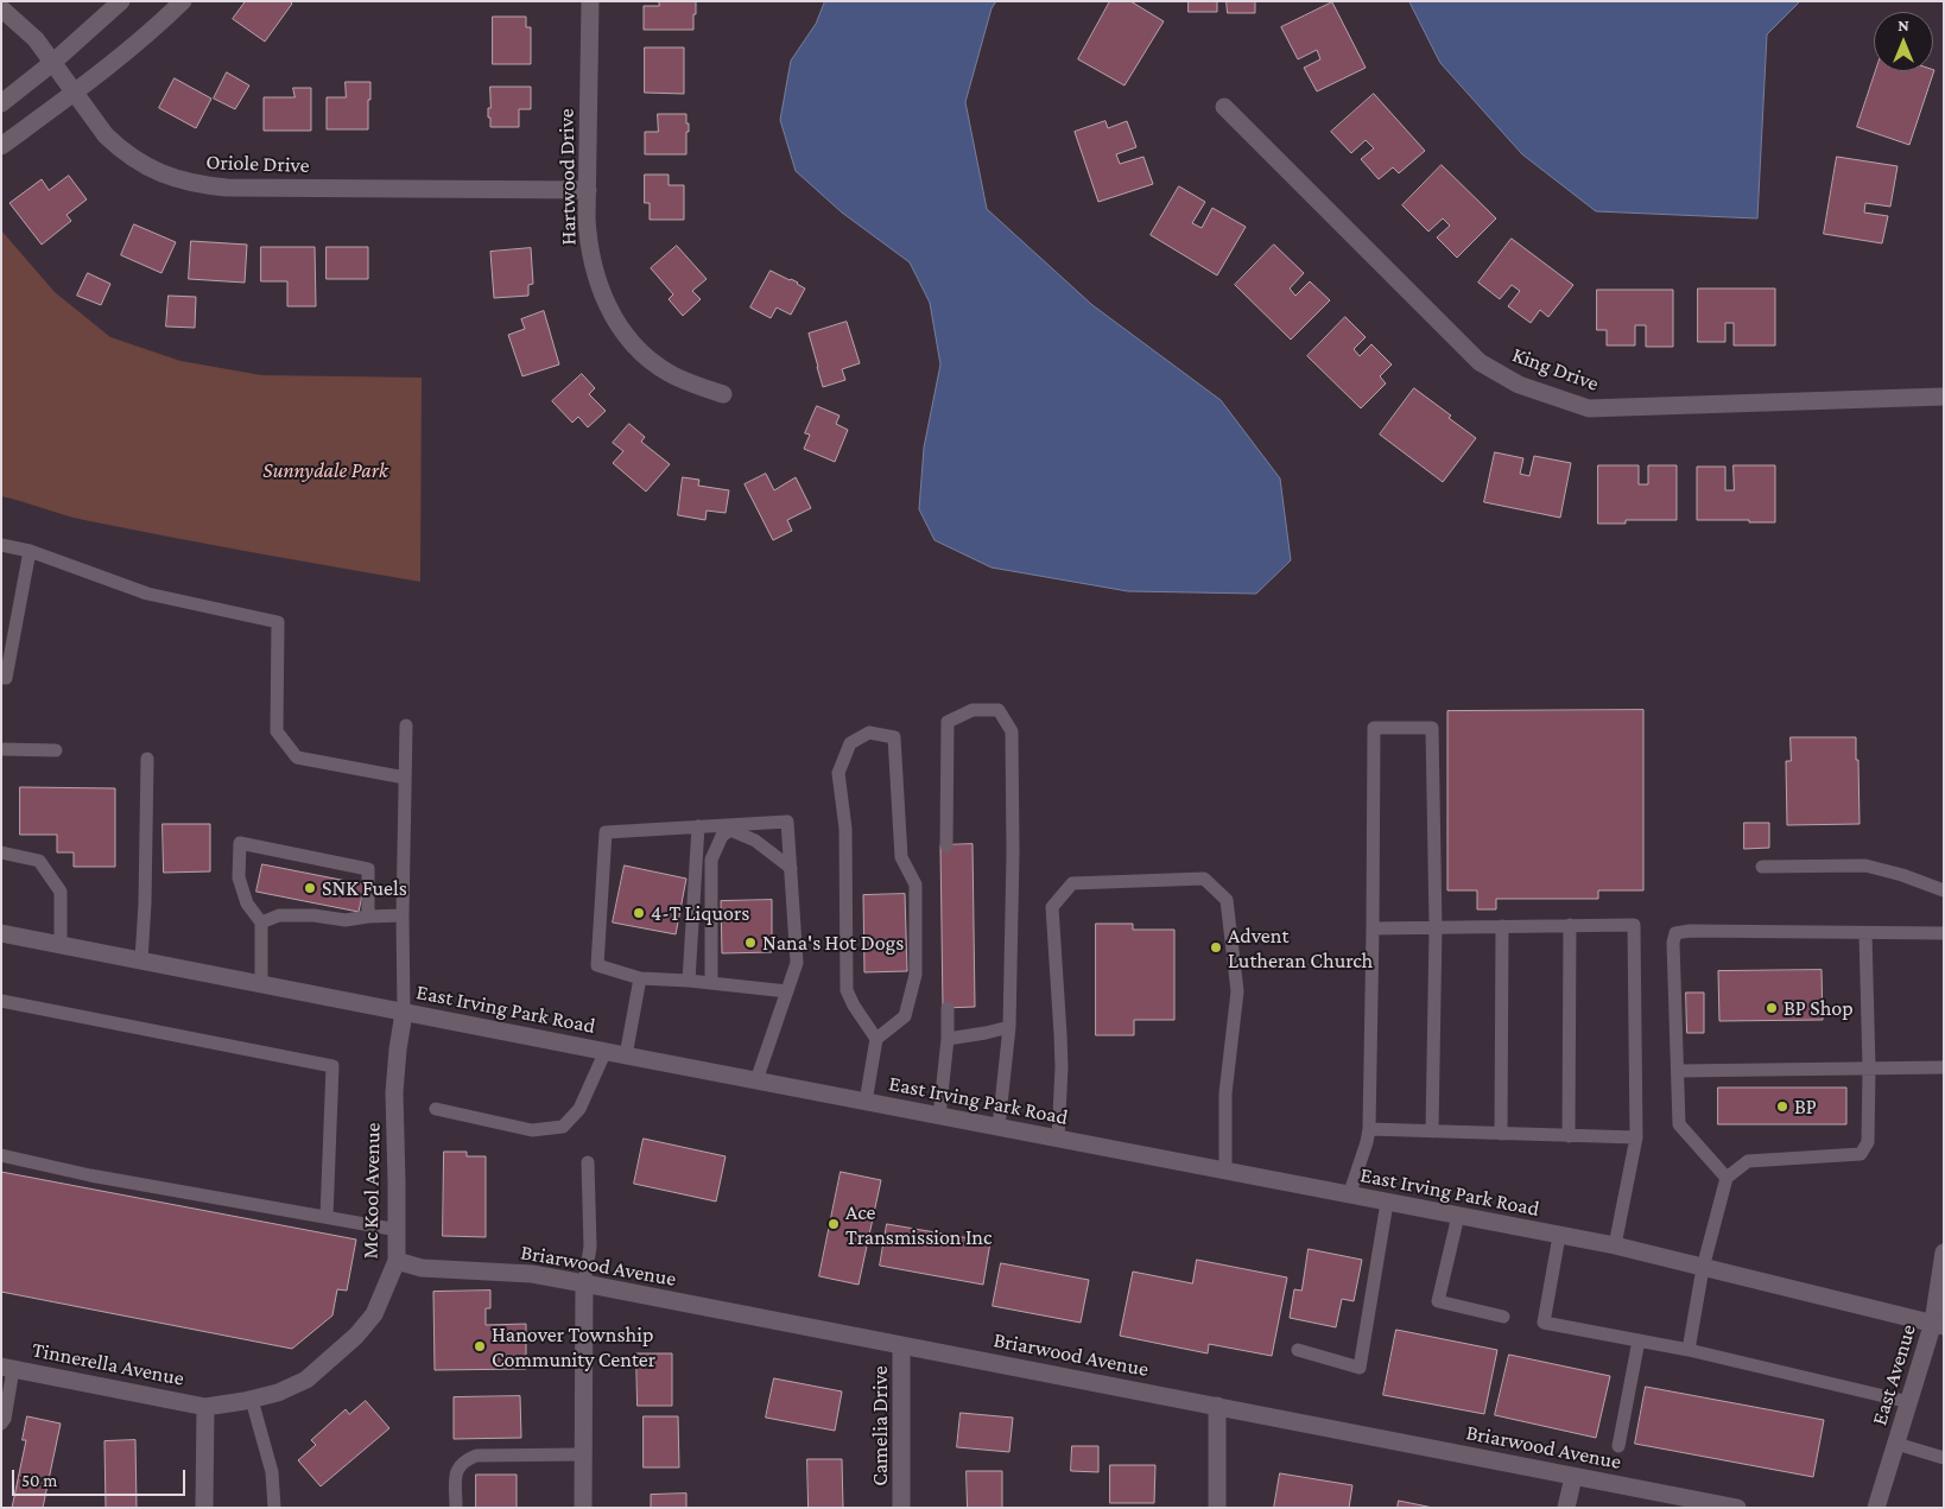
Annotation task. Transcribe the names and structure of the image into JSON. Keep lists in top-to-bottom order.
{
  "streets": {
    "street": [
      "Oriole Drive",
      "Hartwood Drive",
      "King Drive",
      "East Irving Park Road",
      "Mc Kool Avenue",
      "Briarwood Avenue",
      "Tinnerella Avenue",
      "East Avenue",
      "Camelia Drive"
    ]
  },
  "crossings": [
    ["Oriole Drive", "Hartwood Drive"],
    ["East Irving Park Road", "Mc Kool Avenue"],
    ["East Irving Park Road", "East Avenue"],
    ["Mc Kool Avenue", "Briarwood Avenue"],
    ["Mc Kool Avenue", "Tinnerella Avenue"],
    ["Briarwood Avenue", "Camelia Drive"]
  ],
  "parks": ["Sunnydale Park"],
  "places": [
    "SNK Fuels",
    "4-T Liquors",
    "Nana's Hot Dogs",
    "Advent Lutheran Church",
    "BP Shop",
    "BP",
    "Ace Transmission Inc",
    "Hanover Township Community Center"
  ],
  "scale_bar": "50 m",
  "north": "top"
}
